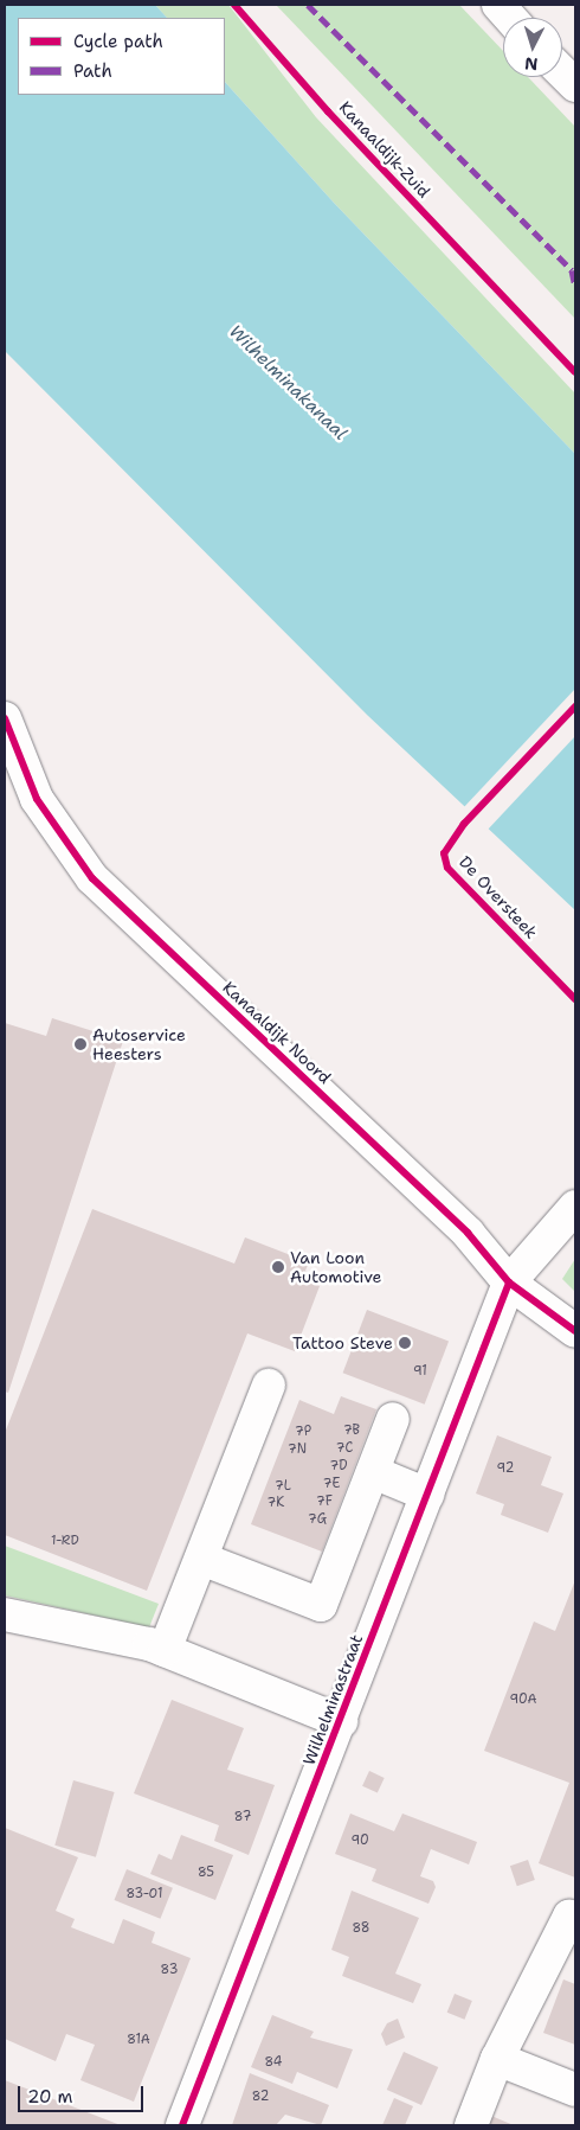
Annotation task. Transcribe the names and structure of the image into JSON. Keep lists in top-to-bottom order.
{
  "streets": {
    "street": ["Kanaaldijk Noord", "Wilhelminastraat"],
    "cycle path": ["Kanaaldijk-Zuid", "De Oversteek"]
  },
  "crossings": [
    ["Kanaaldijk Noord", "Wilhelminastraat"]
  ],
  "water": ["Wilhelminakanaal"],
  "places": ["Autoservice Heesters", "Van Loon Automotive", "Tattoo Steve"],
  "house_numbers": [
    "91",
    "7B",
    "7P",
    "7C",
    "7N",
    "7D",
    "92",
    "7E",
    "7L",
    "7F",
    "7K",
    "7G",
    "1-RD",
    "90A",
    "87",
    "90",
    "85",
    "83-01",
    "88",
    "83",
    "81A",
    "84",
    "82"
  ],
  "legend": ["Cycle path", "Path"],
  "scale_bar": "20 m",
  "north": "bottom"
}
